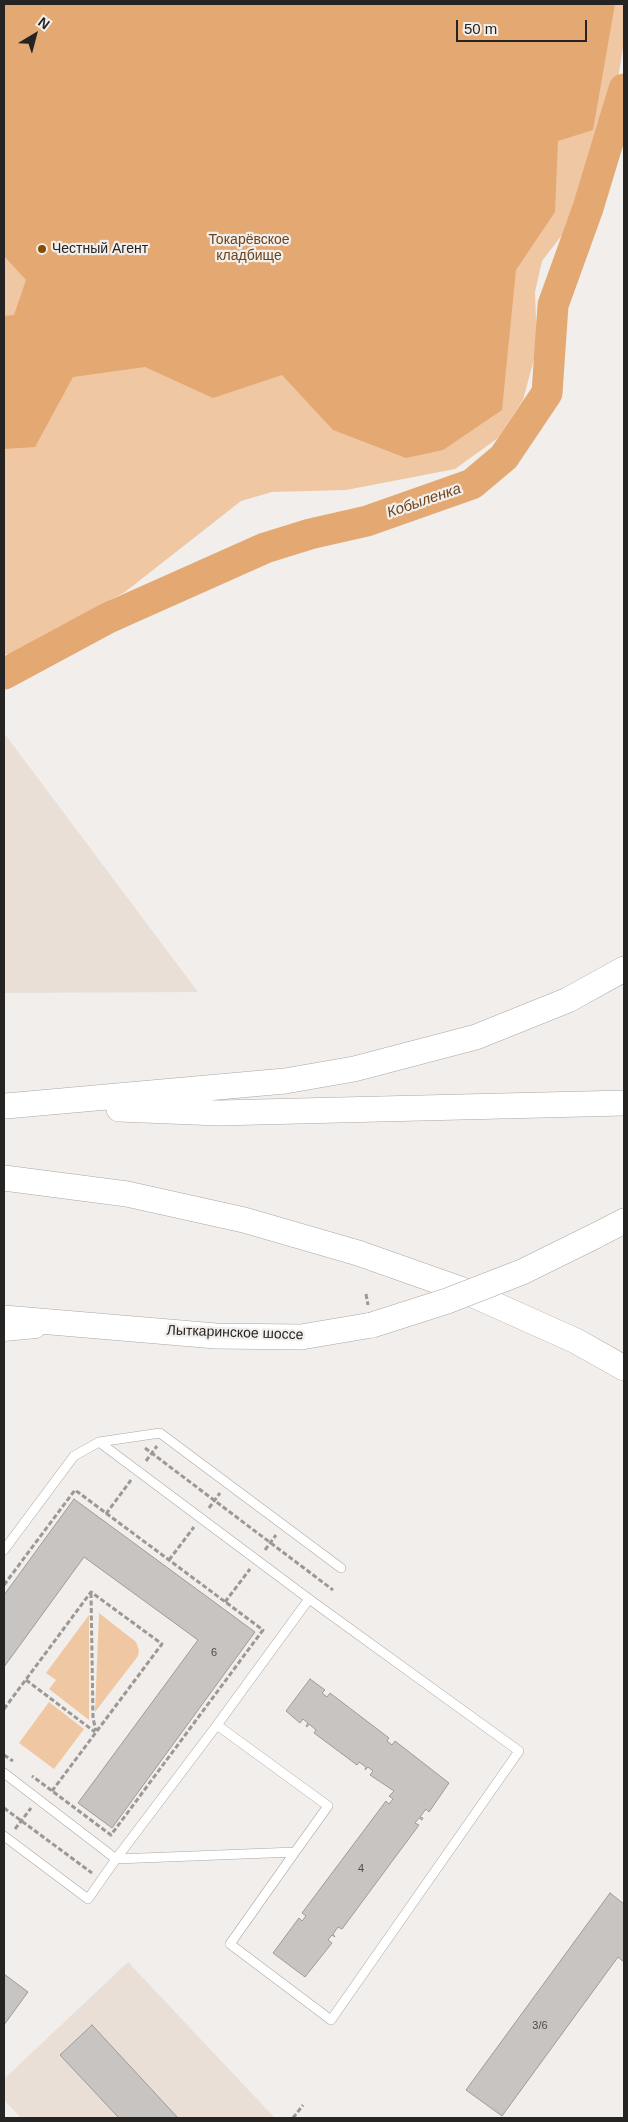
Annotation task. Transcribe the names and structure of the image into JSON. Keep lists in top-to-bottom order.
{
  "streets": {
    "main road": ["Лыткаринское шоссе"]
  },
  "water": ["Кобыленка"],
  "parks": ["Токарёвское кладбище"],
  "places": ["Честный Агент"],
  "house_numbers": ["6", "4", "3/6"],
  "scale_bar": "50 m",
  "north": "top right"
}
